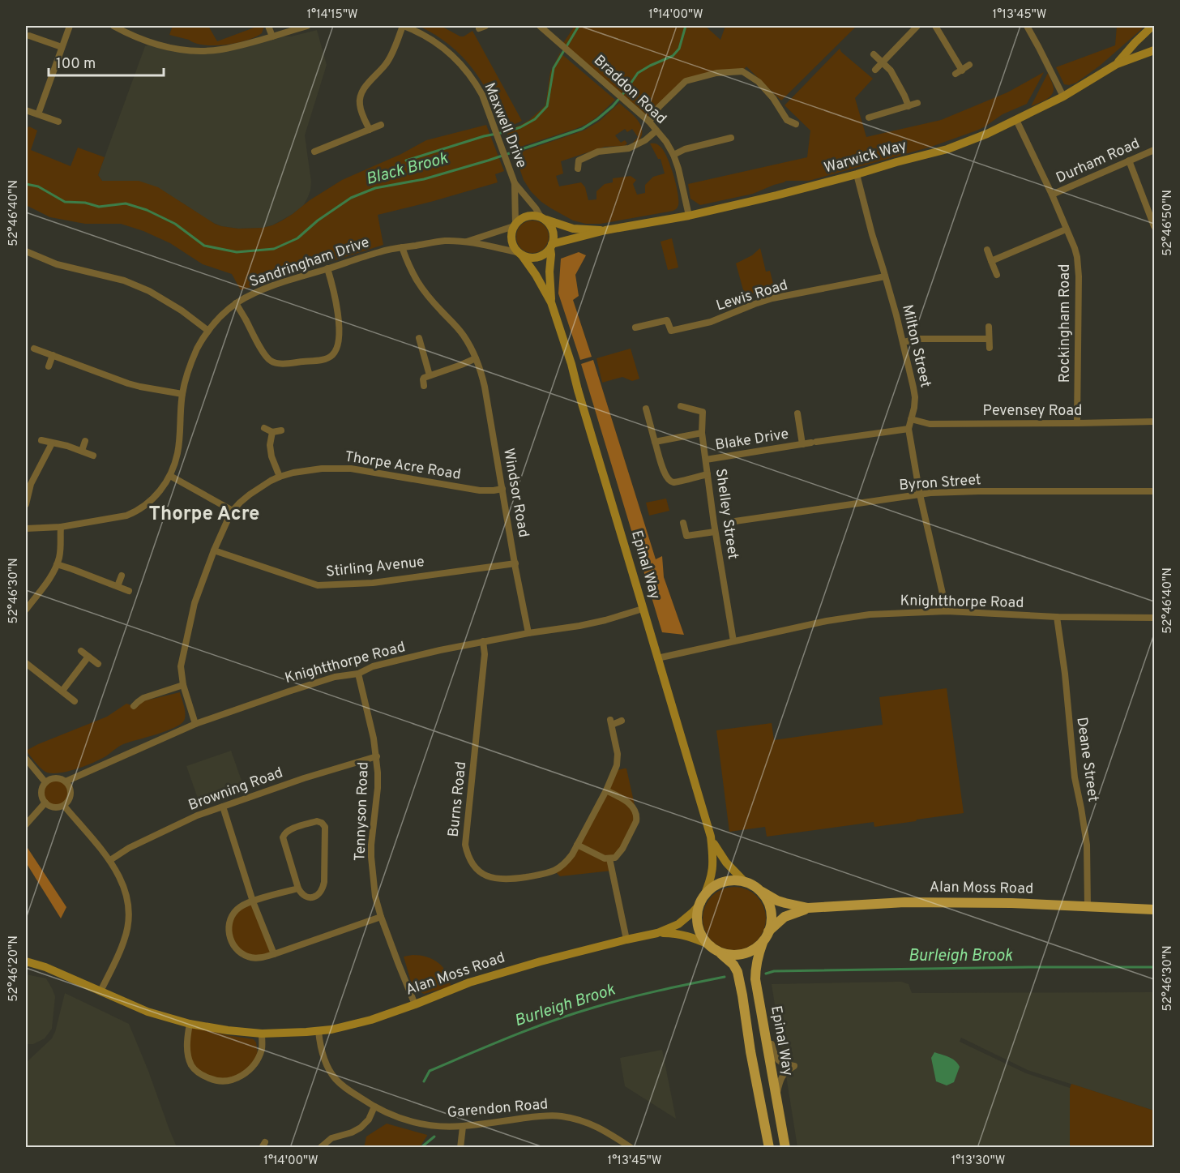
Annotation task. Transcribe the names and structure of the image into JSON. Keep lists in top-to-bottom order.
{
  "streets": {
    "main road": ["Epinal Way", "Alan Moss Road"],
    "street": [
      "Braddon Road",
      "Maxwell Drive",
      "Warwick Way",
      "Durham Road",
      "Sandringham Drive",
      "Lewis Road",
      "Rockingham Road",
      "Milton Street",
      "Pevensey Road",
      "Blake Drive",
      "Thorpe Acre Road",
      "Byron Street",
      "Windsor Road",
      "Shelley Street",
      "Stirling Avenue",
      "Knightthorpe Road",
      "Deane Street",
      "Browning Road",
      "Burns Road",
      "Tennyson Road",
      "Garendon Road"
    ]
  },
  "crossings": [
    ["Braddon Road", "Warwick Way"],
    ["Maxwell Drive", "Warwick Way"],
    ["Maxwell Drive", "Sandringham Drive"],
    ["Maxwell Drive", "Epinal Way"],
    ["Warwick Way", "Sandringham Drive"],
    ["Warwick Way", "Rockingham Road"],
    ["Warwick Way", "Milton Street"],
    ["Warwick Way", "Epinal Way"],
    ["Durham Road", "Rockingham Road"],
    ["Sandringham Drive", "Windsor Road"],
    ["Sandringham Drive", "Epinal Way"],
    ["Lewis Road", "Milton Street"],
    ["Rockingham Road", "Pevensey Road"],
    ["Milton Street", "Pevensey Road"],
    ["Milton Street", "Blake Drive"],
    ["Milton Street", "Byron Street"],
    ["Milton Street", "Knightthorpe Road"],
    ["Blake Drive", "Shelley Street"],
    ["Thorpe Acre Road", "Windsor Road"],
    ["Thorpe Acre Road", "Stirling Avenue"],
    ["Thorpe Acre Road", "Knightthorpe Road"],
    ["Windsor Road", "Stirling Avenue"],
    ["Windsor Road", "Knightthorpe Road"],
    ["Shelley Street", "Knightthorpe Road"],
    ["Epinal Way", "Knightthorpe Road"],
    ["Epinal Way", "Alan Moss Road"],
    ["Knightthorpe Road", "Deane Street"],
    ["Knightthorpe Road", "Burns Road"],
    ["Knightthorpe Road", "Tennyson Road"],
    ["Deane Street", "Alan Moss Road"],
    ["Browning Road", "Tennyson Road"],
    ["Tennyson Road", "Alan Moss Road"],
    ["Alan Moss Road", "Garendon Road"]
  ],
  "districts": ["Thorpe Acre"],
  "water": ["Black Brook", "Burleigh Brook"],
  "scale_bar": "100 m",
  "coordinates": [
    "1°14'15\"W",
    "1°14'00\"W",
    "1°13'45\"W",
    "52°46'40\"N",
    "52°46'50\"N",
    "52°46'30\"N",
    "52°46'20\"N",
    "1°13'30\"W"
  ]
}
